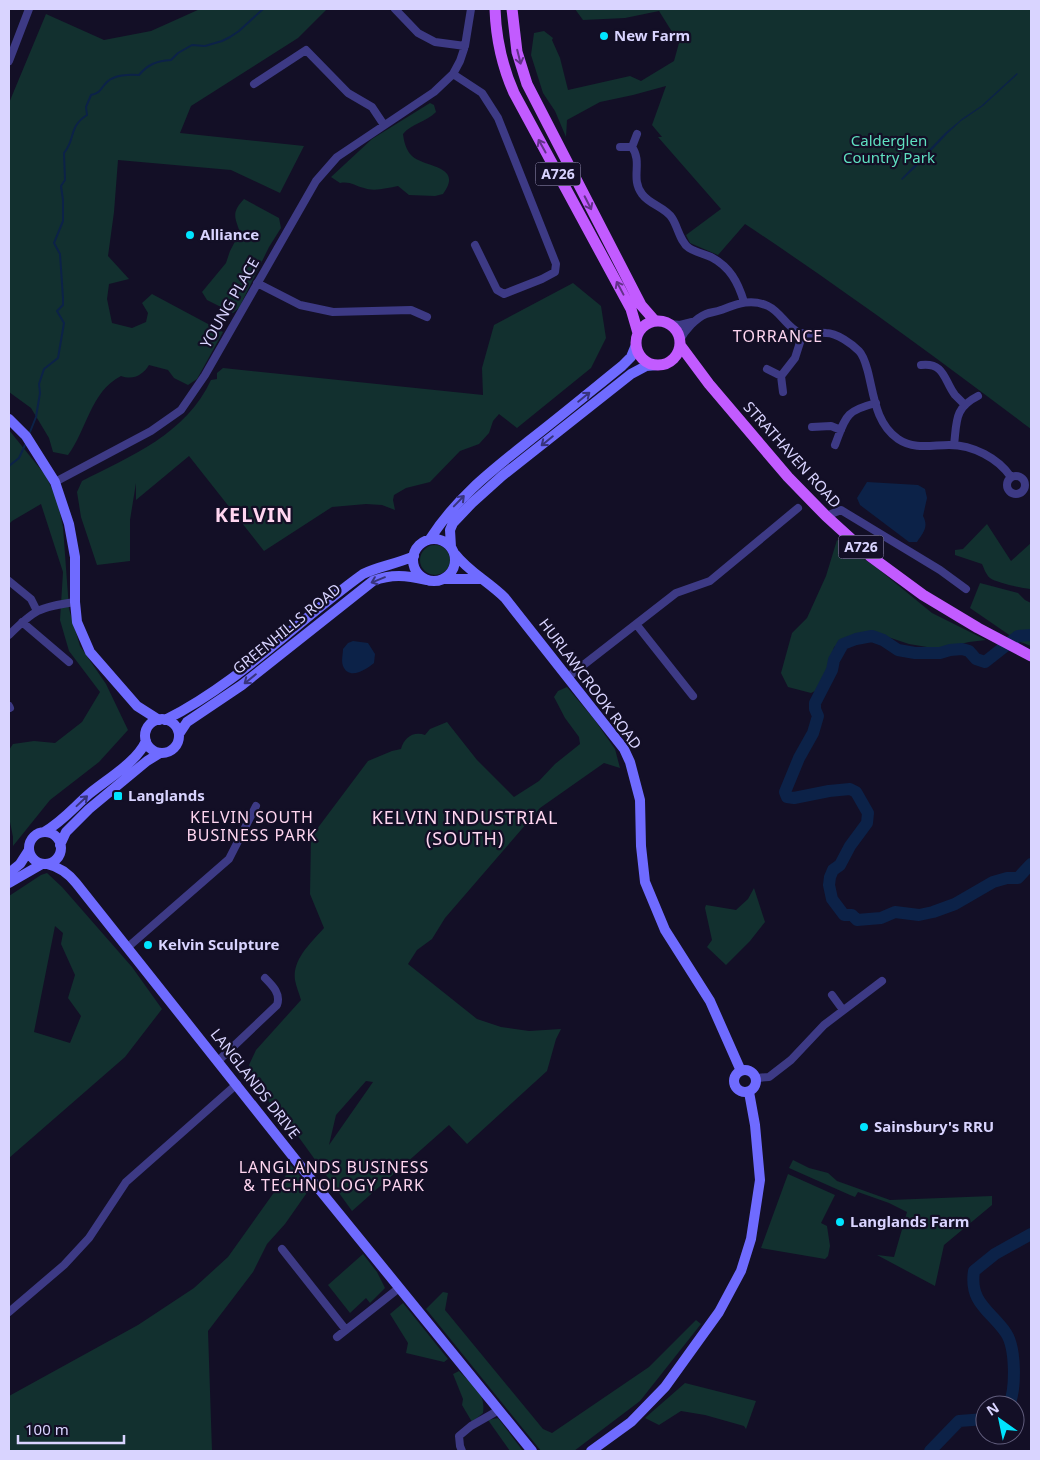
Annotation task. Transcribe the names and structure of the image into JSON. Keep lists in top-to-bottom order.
{
  "streets": {
    "main road": ["A726", "STRATHAVEN ROAD"],
    "street": [
      "YOUNG PLACE",
      "GREENHILLS ROAD",
      "HURLAWCROOK ROAD",
      "LANGLANDS DRIVE"
    ]
  },
  "crossings": [
    ["A726", "STRATHAVEN ROAD"],
    ["GREENHILLS ROAD", "HURLAWCROOK ROAD"]
  ],
  "districts": [
    "TORRANCE",
    "KELVIN",
    "KELVIN SOUTH BUSINESS PARK",
    "KELVIN INDUSTRIAL (SOUTH)",
    "LANGLANDS BUSINESS & TECHNOLOGY PARK"
  ],
  "parks": ["Calderglen Country Park"],
  "places": {
    "other": [
      "New Farm",
      "Alliance",
      "Kelvin Sculpture",
      "Sainsbury's RRU",
      "Langlands Farm"
    ],
    "transit": ["Langlands"]
  },
  "scale_bar": "100 m",
  "north": "top left"
}
